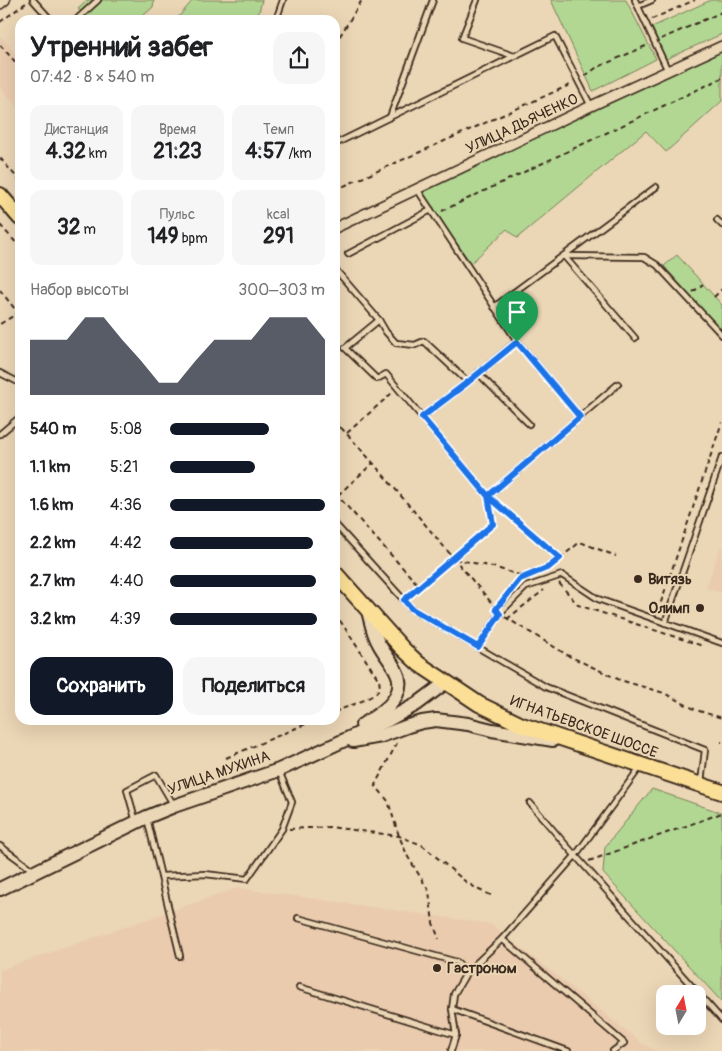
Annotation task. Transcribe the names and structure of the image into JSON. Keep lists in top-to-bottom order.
{
  "streets": {
    "main road": ["ИГНАТЬЕВСКОЕ ШОССЕ", "УЛИЦА МУХИНА"],
    "street": ["УЛИЦА ДЬЯЧЕНКО"]
  },
  "crossings": [
    ["ИГНАТЬЕВСКОЕ ШОССЕ", "УЛИЦА МУХИНА"]
  ],
  "places": ["Витязь", "Олимп", "Гастроном"],
  "north": "top",
  "page": {
    "heading": ["Утренний забег", "07:42 · 8 × 540 m"],
    "stats": [
      ["Дистанция", "4.32 km"],
      ["Время", "21:23"],
      ["Темп", "4:57 /km"],
      ["32 m"],
      ["Пульс", "149 bpm"],
      ["kcal", "291"]
    ],
    "chart": ["Набор высоты", "300–303 m"],
    "list": [
      {
        "name": "540 m",
        "note": "5:08"
      },
      {
        "name": "1.1 km",
        "note": "5:21"
      },
      {
        "name": "1.6 km",
        "note": "4:36"
      },
      {
        "name": "2.2 km",
        "note": "4:42"
      },
      {
        "name": "2.7 km",
        "note": "4:40"
      },
      {
        "name": "3.2 km",
        "note": "4:39"
      }
    ],
    "buttons": ["Сохранить", "Поделиться"]
  }
}
